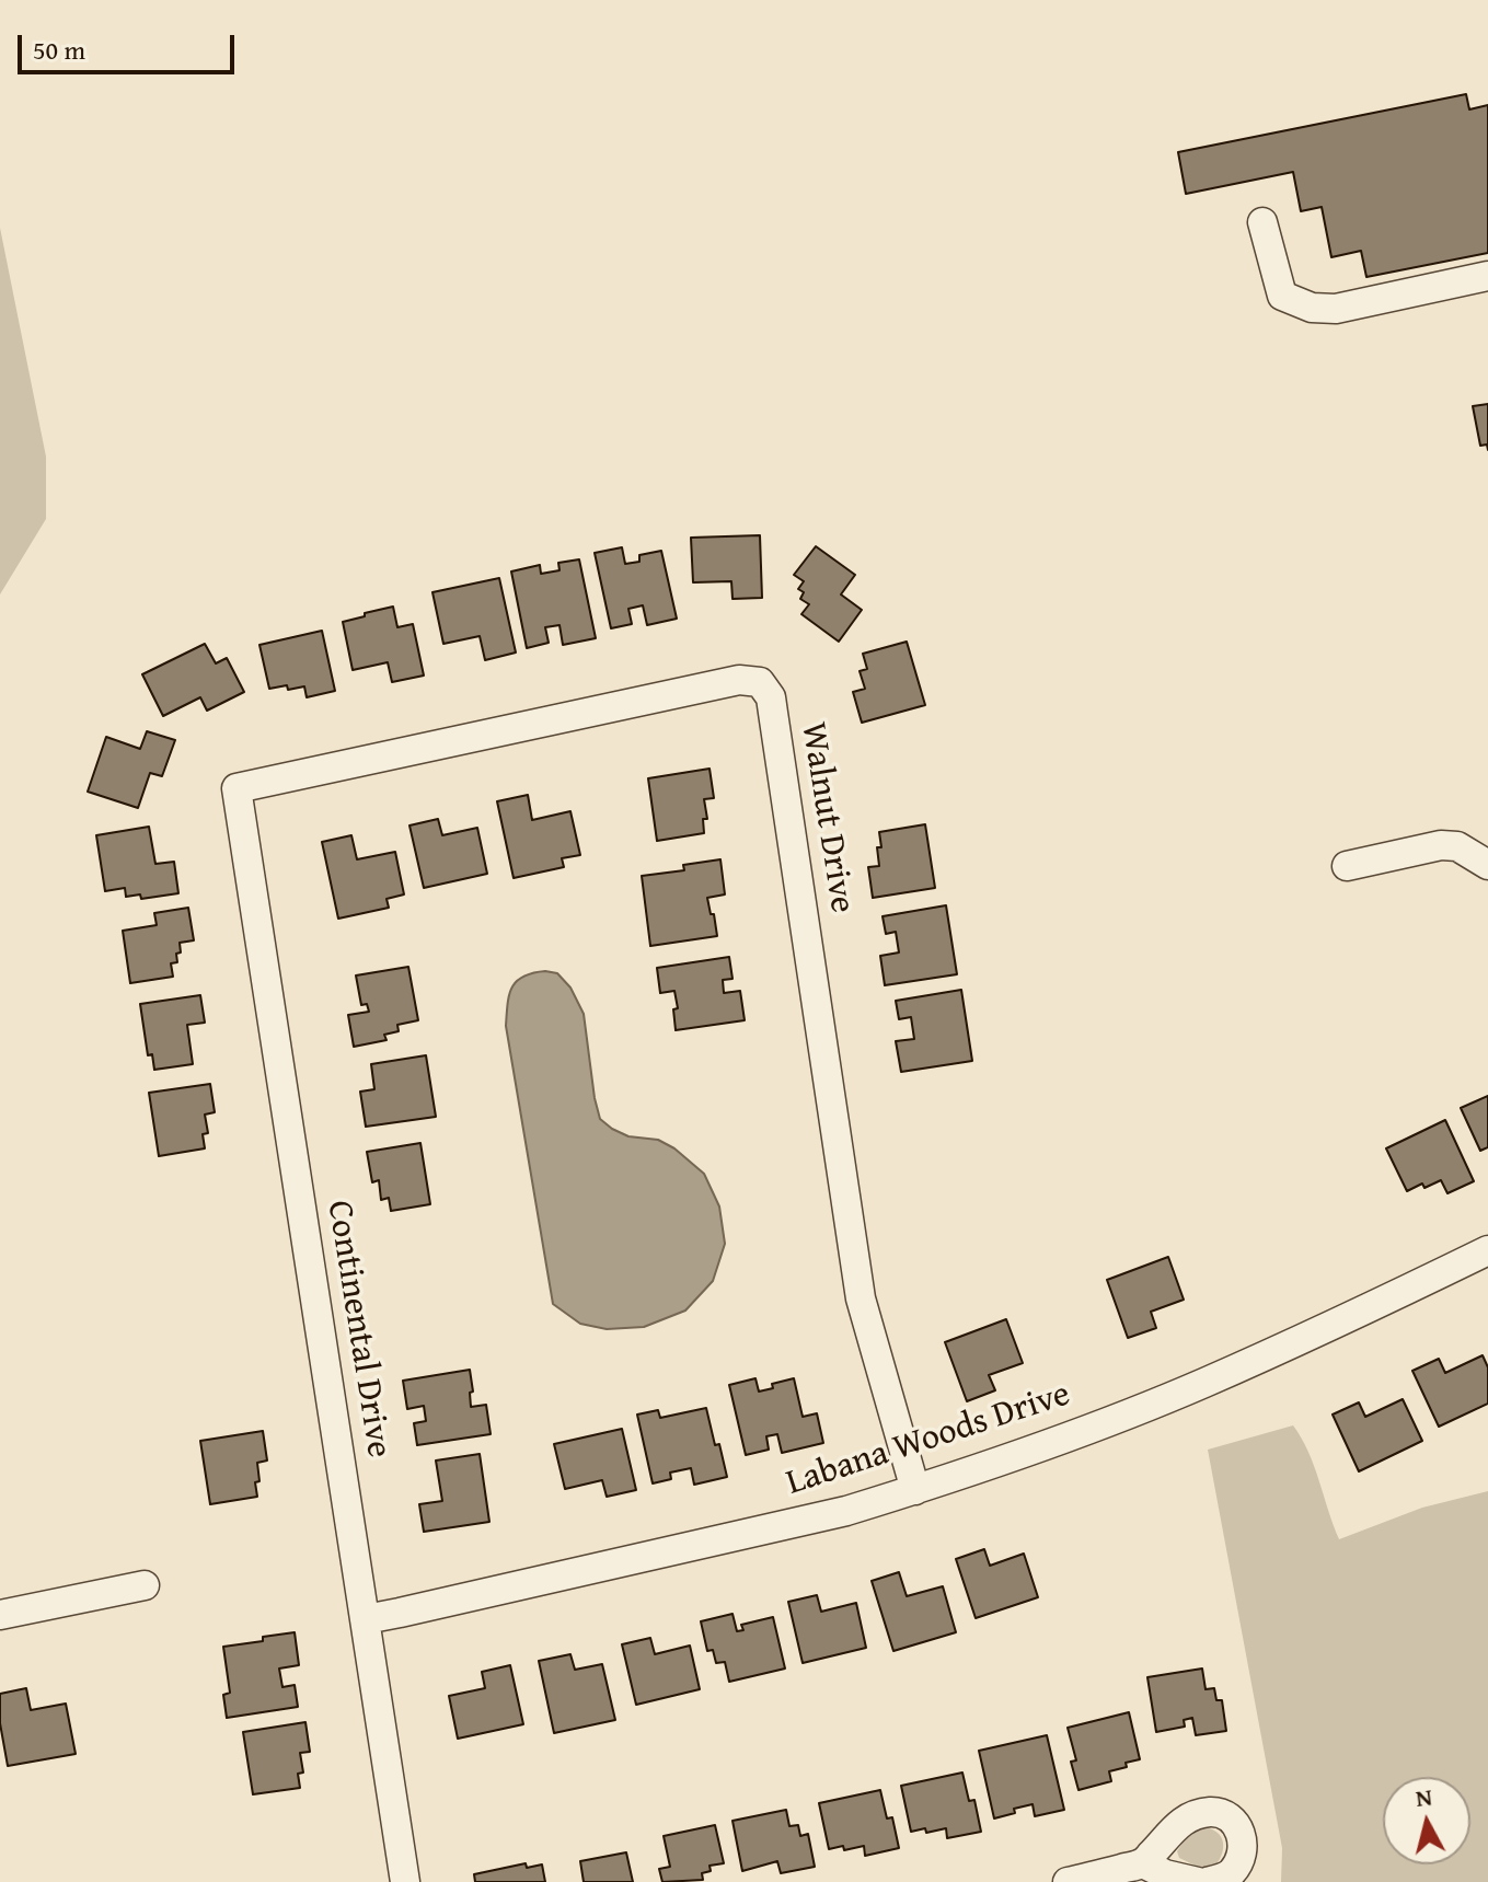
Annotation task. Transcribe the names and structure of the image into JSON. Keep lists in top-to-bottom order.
{
  "streets": {
    "street": ["Walnut Drive", "Continental Drive", "Labana Woods Drive"]
  },
  "crossings": [
    ["Walnut Drive", "Continental Drive"],
    ["Walnut Drive", "Labana Woods Drive"],
    ["Continental Drive", "Labana Woods Drive"]
  ],
  "scale_bar": "50 m",
  "north": "top"
}
